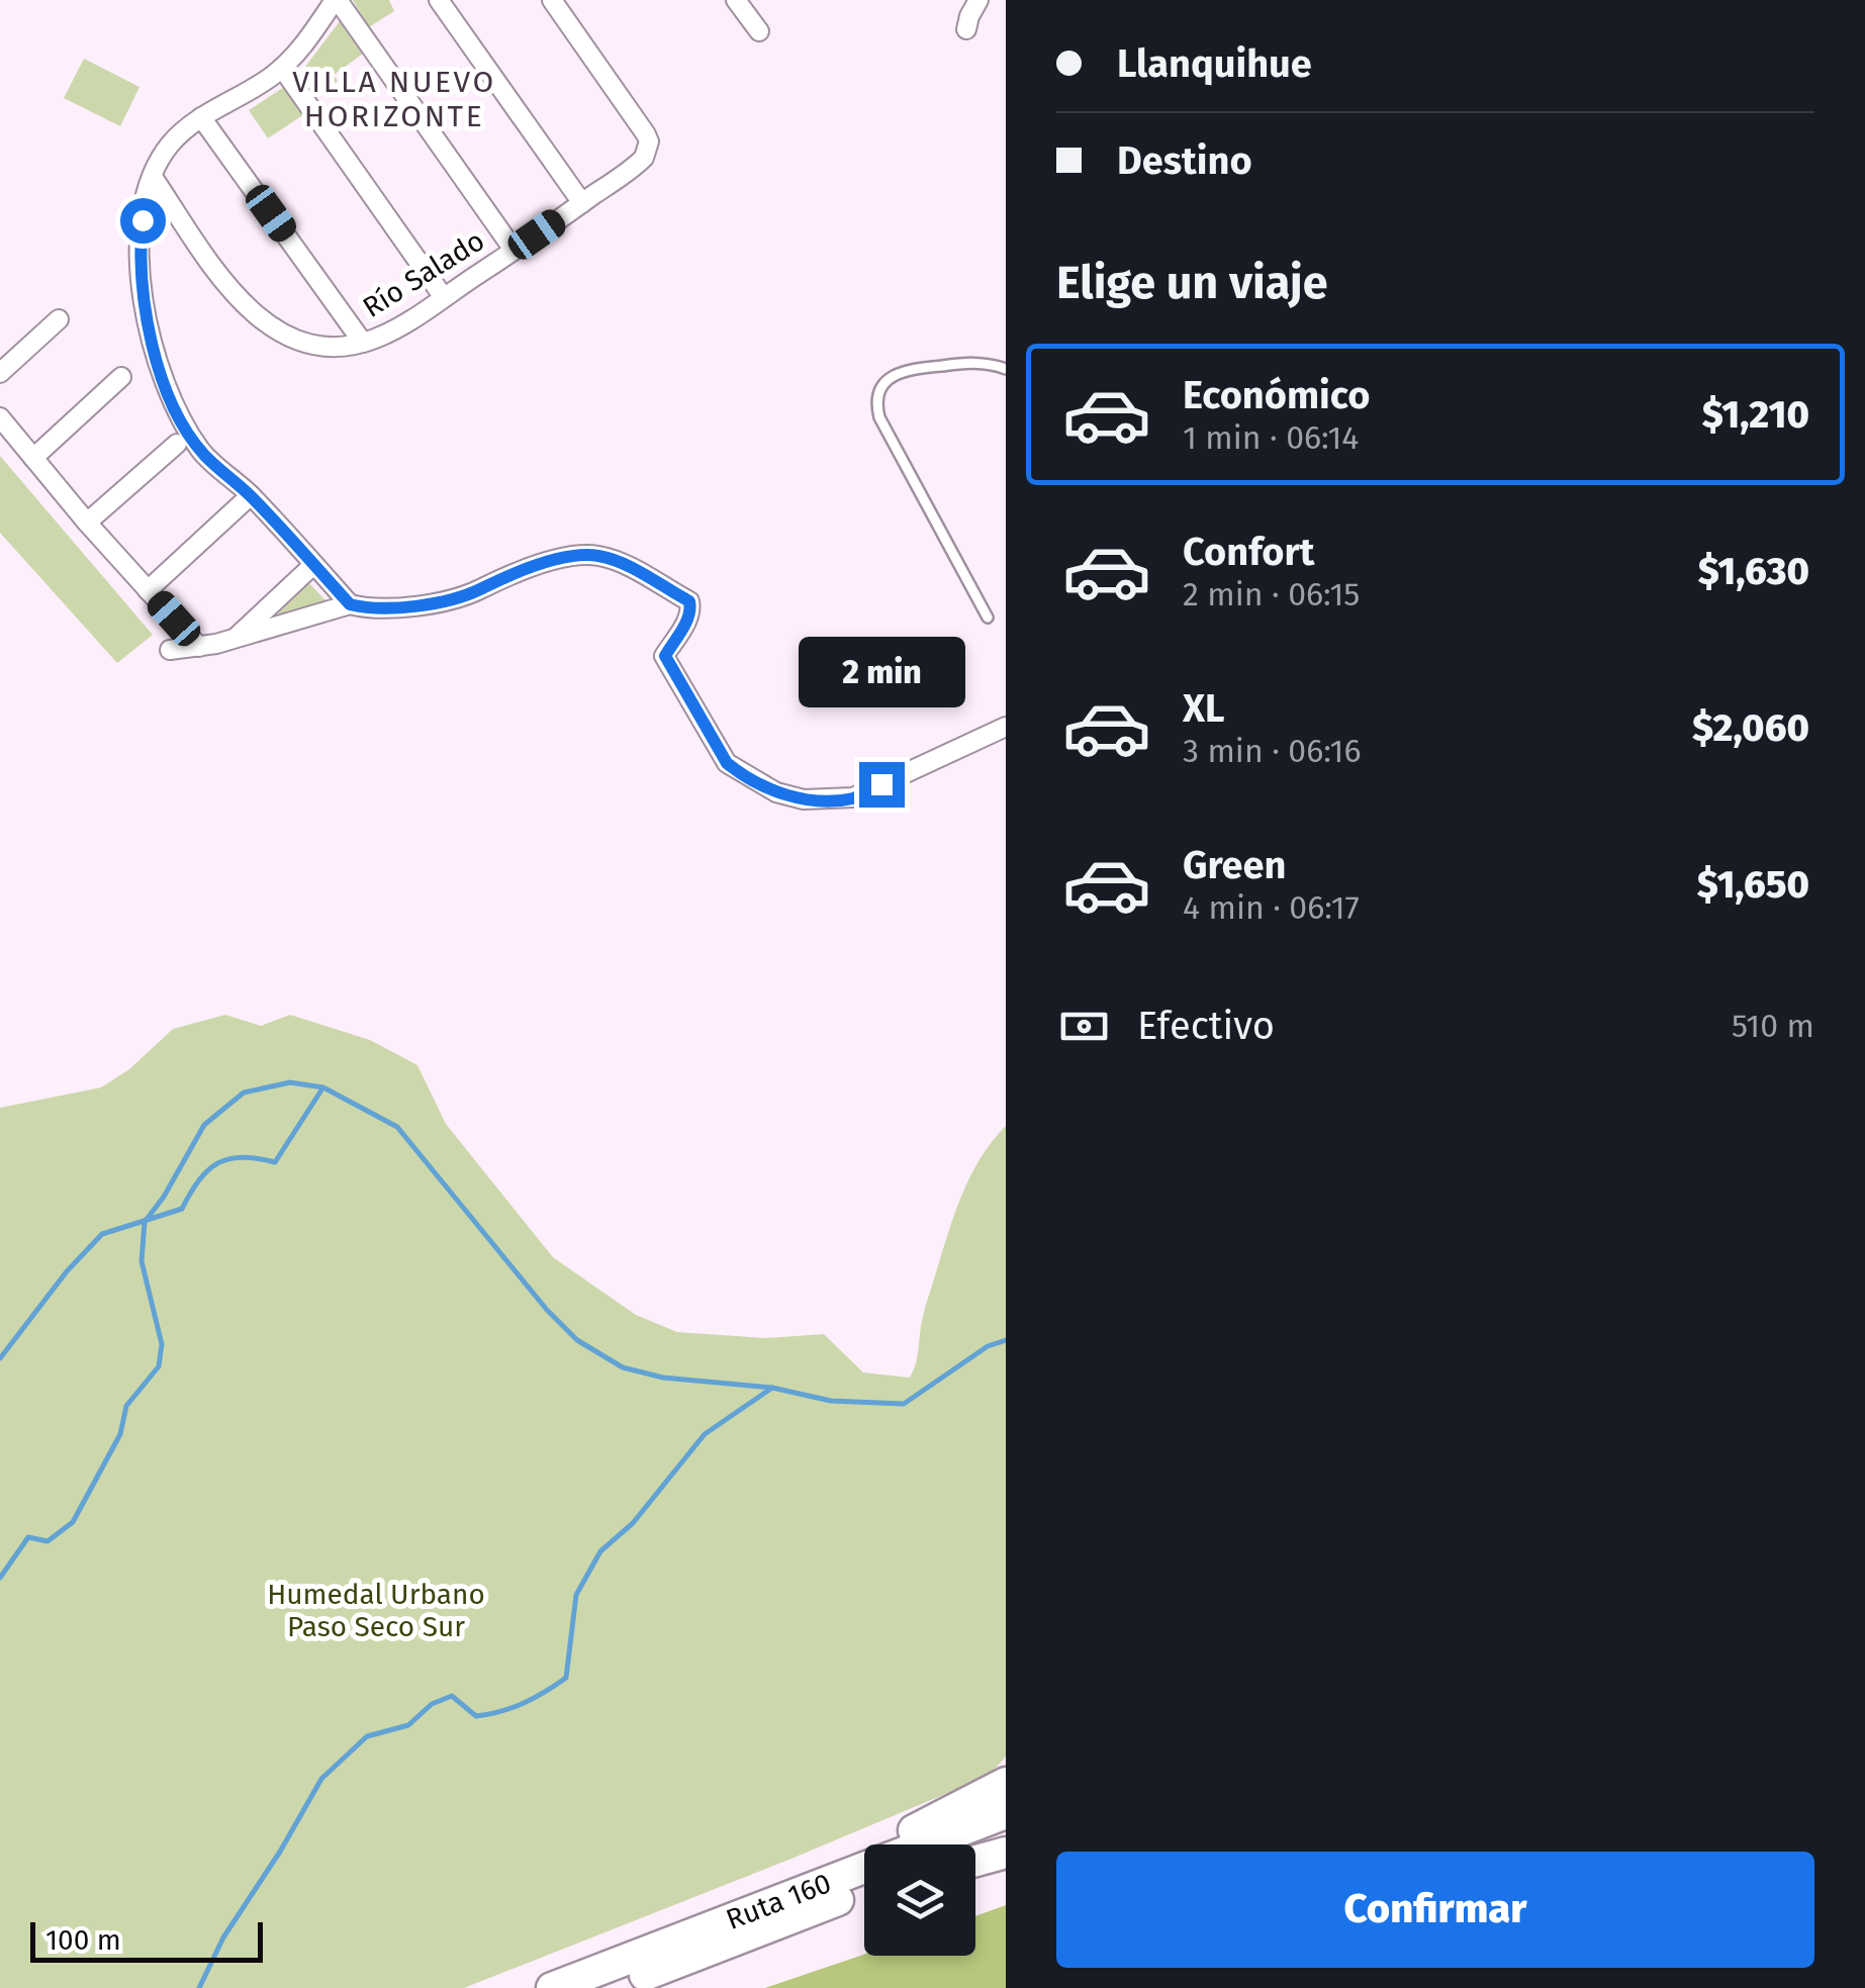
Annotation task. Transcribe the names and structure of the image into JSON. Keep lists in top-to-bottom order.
{
  "streets": {
    "highway": ["Ruta 160"],
    "street": ["Río Salado"]
  },
  "districts": ["VILLA NUEVO HORIZONTE"],
  "parks": ["Humedal Urbano Paso Seco Sur"],
  "scale_bar": "100 m",
  "page": {
    "banner": ["Llanquihue", "Destino"],
    "heading": "Elige un viaje",
    "list": [
      {
        "name": "Económico",
        "note": "1 min · 06:14",
        "value": "$1,210"
      },
      {
        "name": "Confort",
        "note": "2 min · 06:15",
        "value": "$1,630"
      },
      {
        "name": "XL",
        "note": "3 min · 06:16",
        "value": "$2,060"
      },
      {
        "name": "Green",
        "note": "4 min · 06:17",
        "value": "$1,650"
      }
    ],
    "bubble": "2 min",
    "pay": ["Efectivo", "510 m"],
    "buttons": "Confirmar",
    "scale": "100 m"
  }
}
